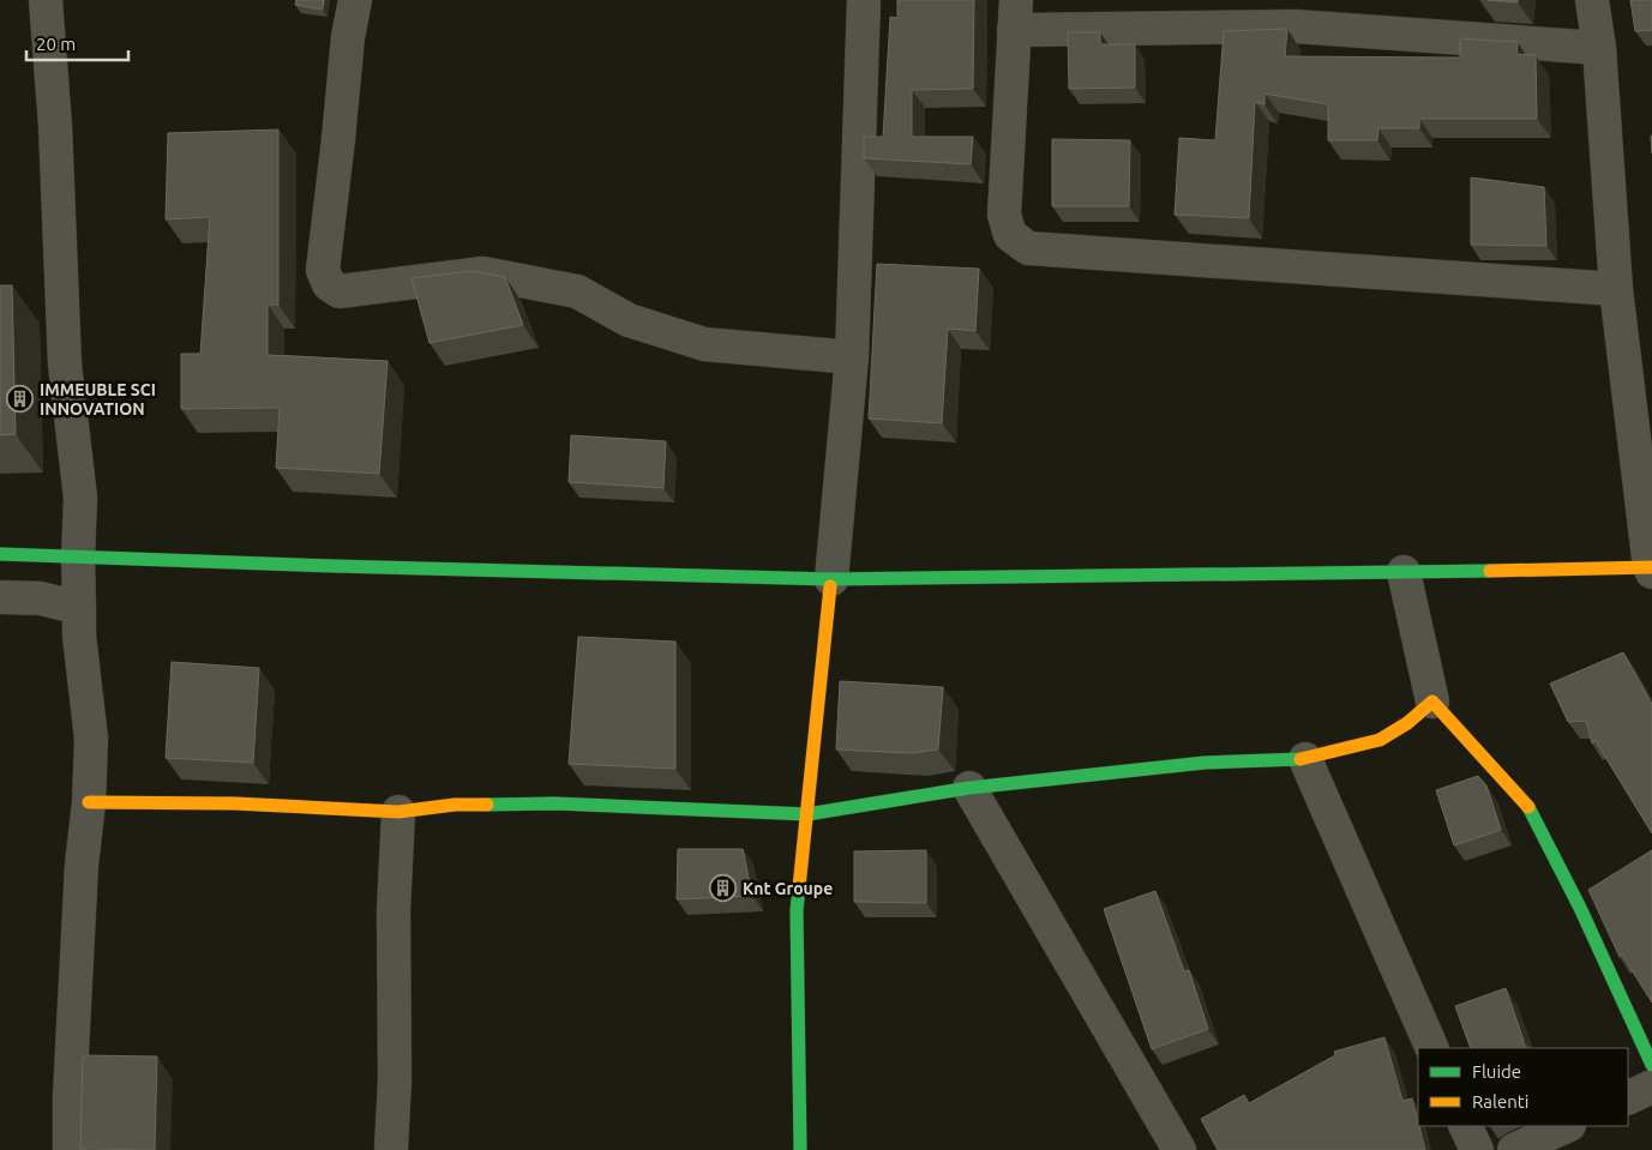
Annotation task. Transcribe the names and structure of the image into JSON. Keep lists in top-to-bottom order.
{
  "places": {
    "building": ["IMMEUBLE SCI INNOVATION", "Knt Groupe"]
  },
  "legend": ["Fluide", "Ralenti"],
  "scale_bar": "20 m"
}
